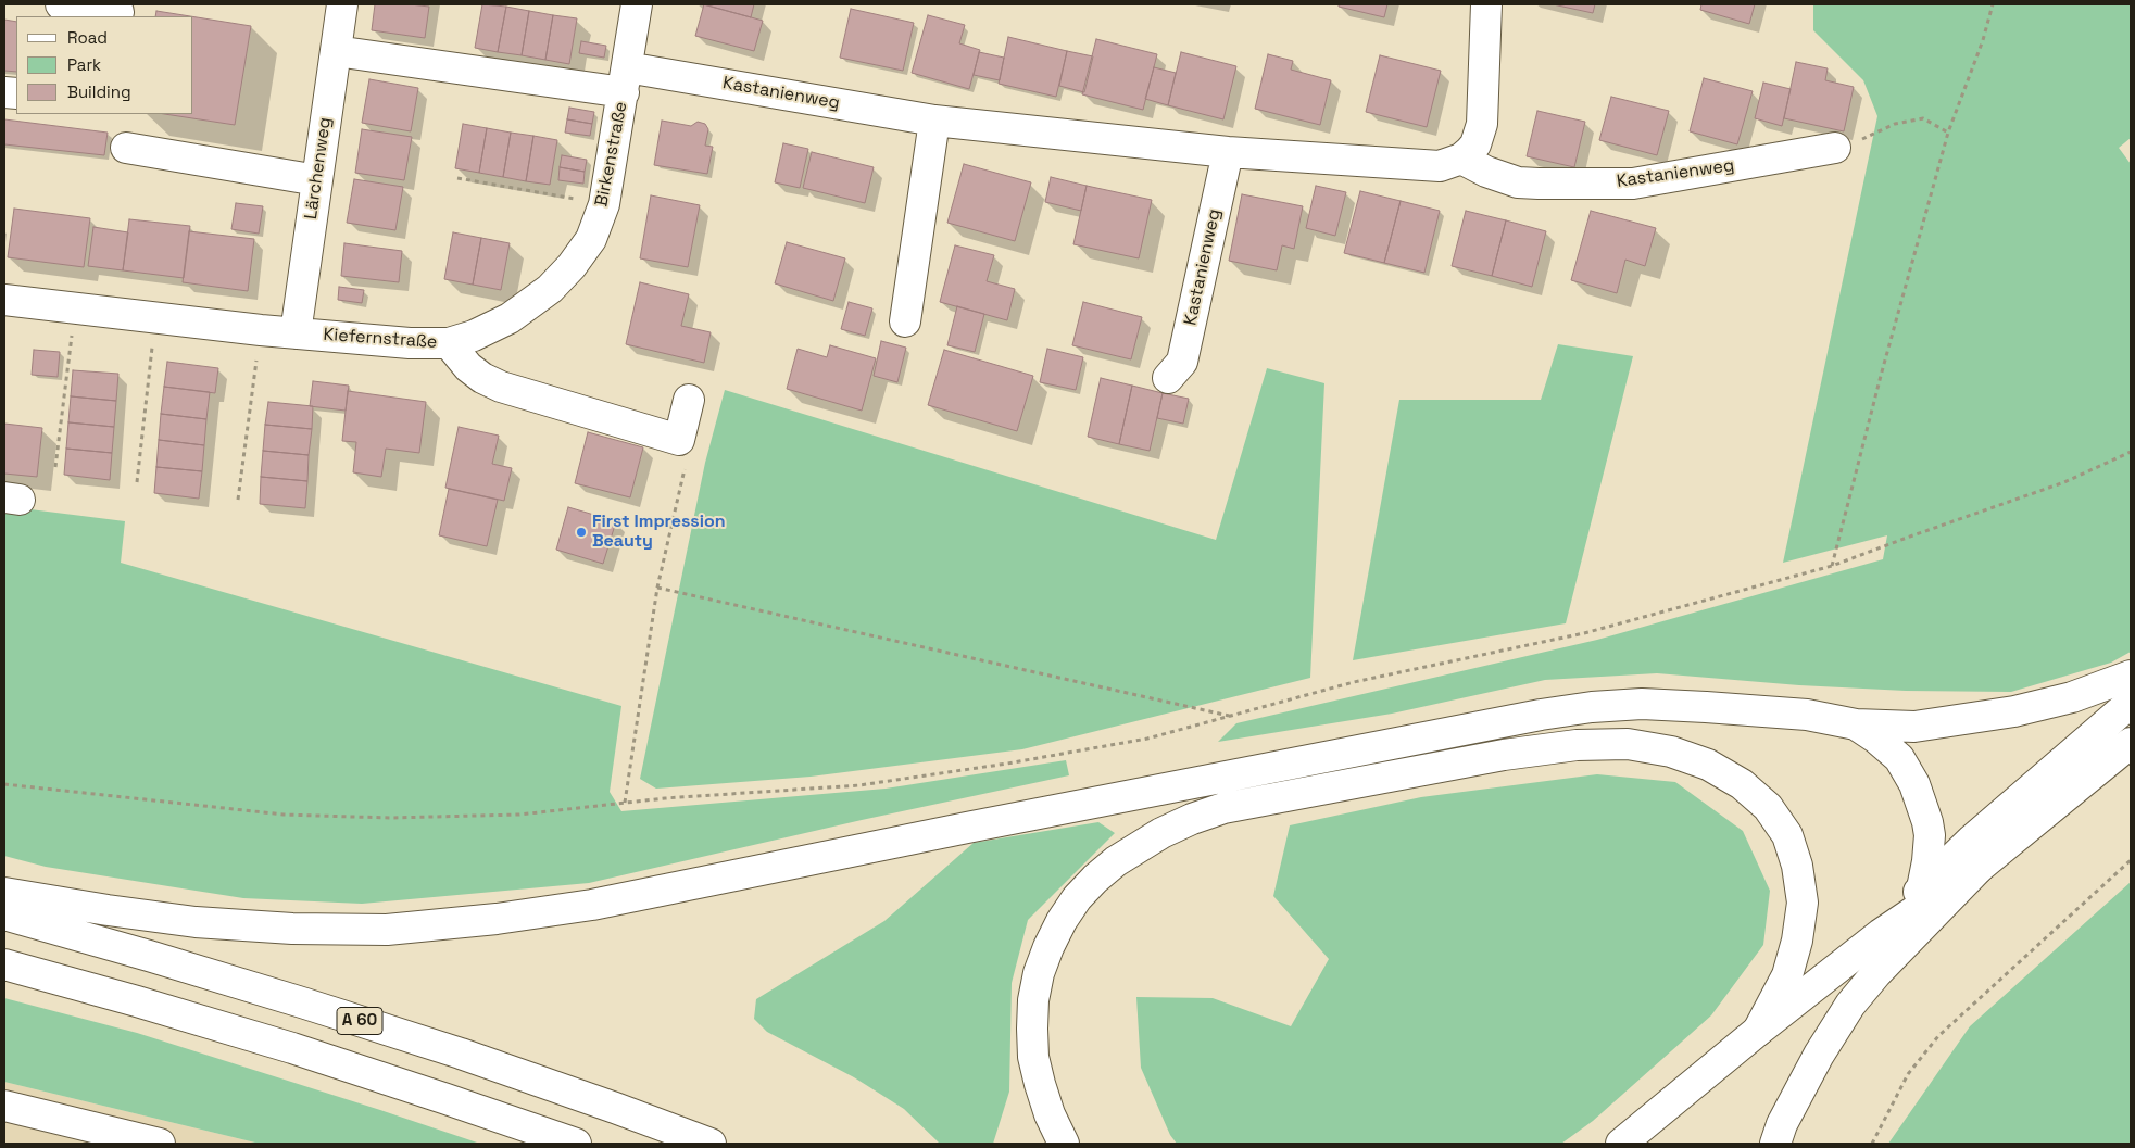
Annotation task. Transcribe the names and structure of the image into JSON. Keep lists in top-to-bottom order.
{
  "streets": {
    "main road": [
      "Kastanienweg",
      "Birkenstraße",
      "Lärchenweg",
      "Kiefernstraße",
      "A 60"
    ]
  },
  "crossings": [
    ["Kastanienweg", "Birkenstraße"],
    ["Kastanienweg", "Lärchenweg"],
    ["Birkenstraße", "Kiefernstraße"],
    ["Lärchenweg", "Kiefernstraße"]
  ],
  "places": ["First Impression Beauty"],
  "legend": ["Road", "Park", "Building"]
}
